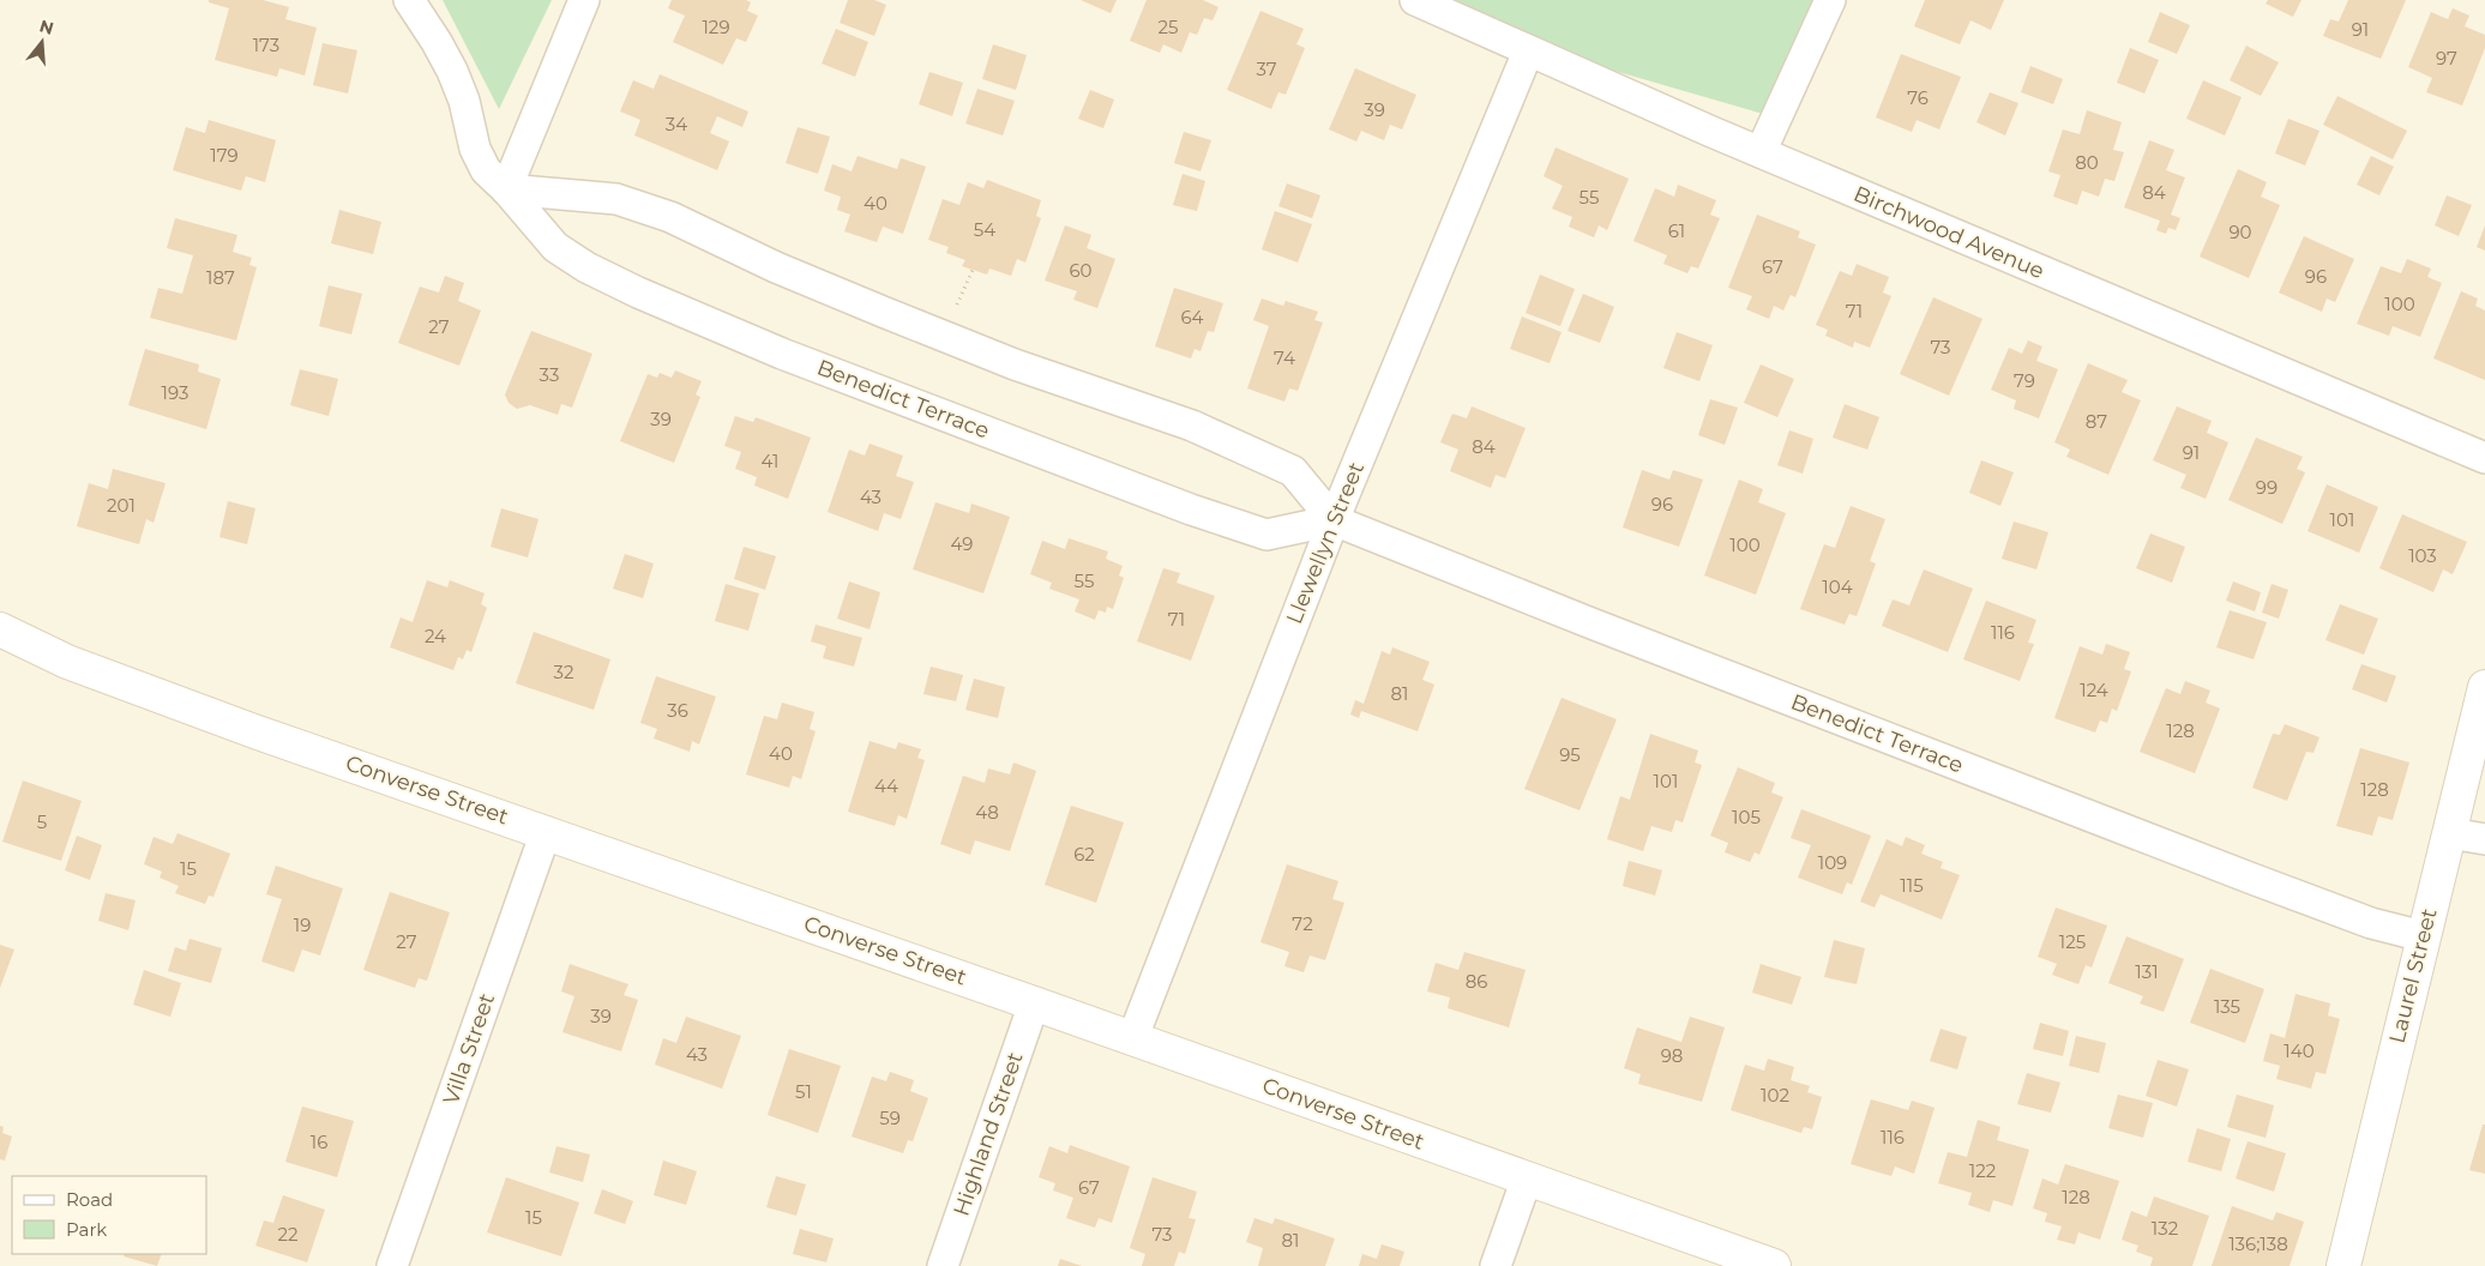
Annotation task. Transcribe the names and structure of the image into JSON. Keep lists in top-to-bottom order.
{
  "streets": {
    "main road": ["Converse Street", "Laurel Street"],
    "street": [
      "Birchwood Avenue",
      "Benedict Terrace",
      "Llewellyn Street",
      "Villa Street",
      "Highland Street"
    ]
  },
  "crossings": [
    ["Birchwood Avenue", "Llewellyn Street"],
    ["Benedict Terrace", "Llewellyn Street"],
    ["Benedict Terrace", "Laurel Street"],
    ["Llewellyn Street", "Converse Street"],
    ["Converse Street", "Villa Street"],
    ["Converse Street", "Highland Street"]
  ],
  "house_numbers": [
    "129",
    "25",
    "91",
    "173",
    "97",
    "37",
    "76",
    "39",
    "34",
    "179",
    "80",
    "84",
    "55",
    "40",
    "54",
    "61",
    "90",
    "67",
    "60",
    "96",
    "187",
    "100",
    "71",
    "64",
    "27",
    "73",
    "74",
    "33",
    "79",
    "193",
    "39",
    "87",
    "84",
    "91",
    "41",
    "99",
    "43",
    "96",
    "201",
    "101",
    "49",
    "100",
    "103",
    "55",
    "104",
    "71",
    "116",
    "24",
    "32",
    "124",
    "81",
    "36",
    "128",
    "40",
    "95",
    "101",
    "44",
    "128",
    "48",
    "105",
    "5",
    "62",
    "109",
    "15",
    "115",
    "72",
    "19",
    "27",
    "125",
    "131",
    "86",
    "135",
    "39",
    "140",
    "43",
    "98",
    "51",
    "102",
    "59",
    "116",
    "16",
    "122",
    "67",
    "128",
    "15",
    "132",
    "22",
    "73",
    "81",
    "136;138"
  ],
  "legend": ["Road", "Park"],
  "north": "top"
}
